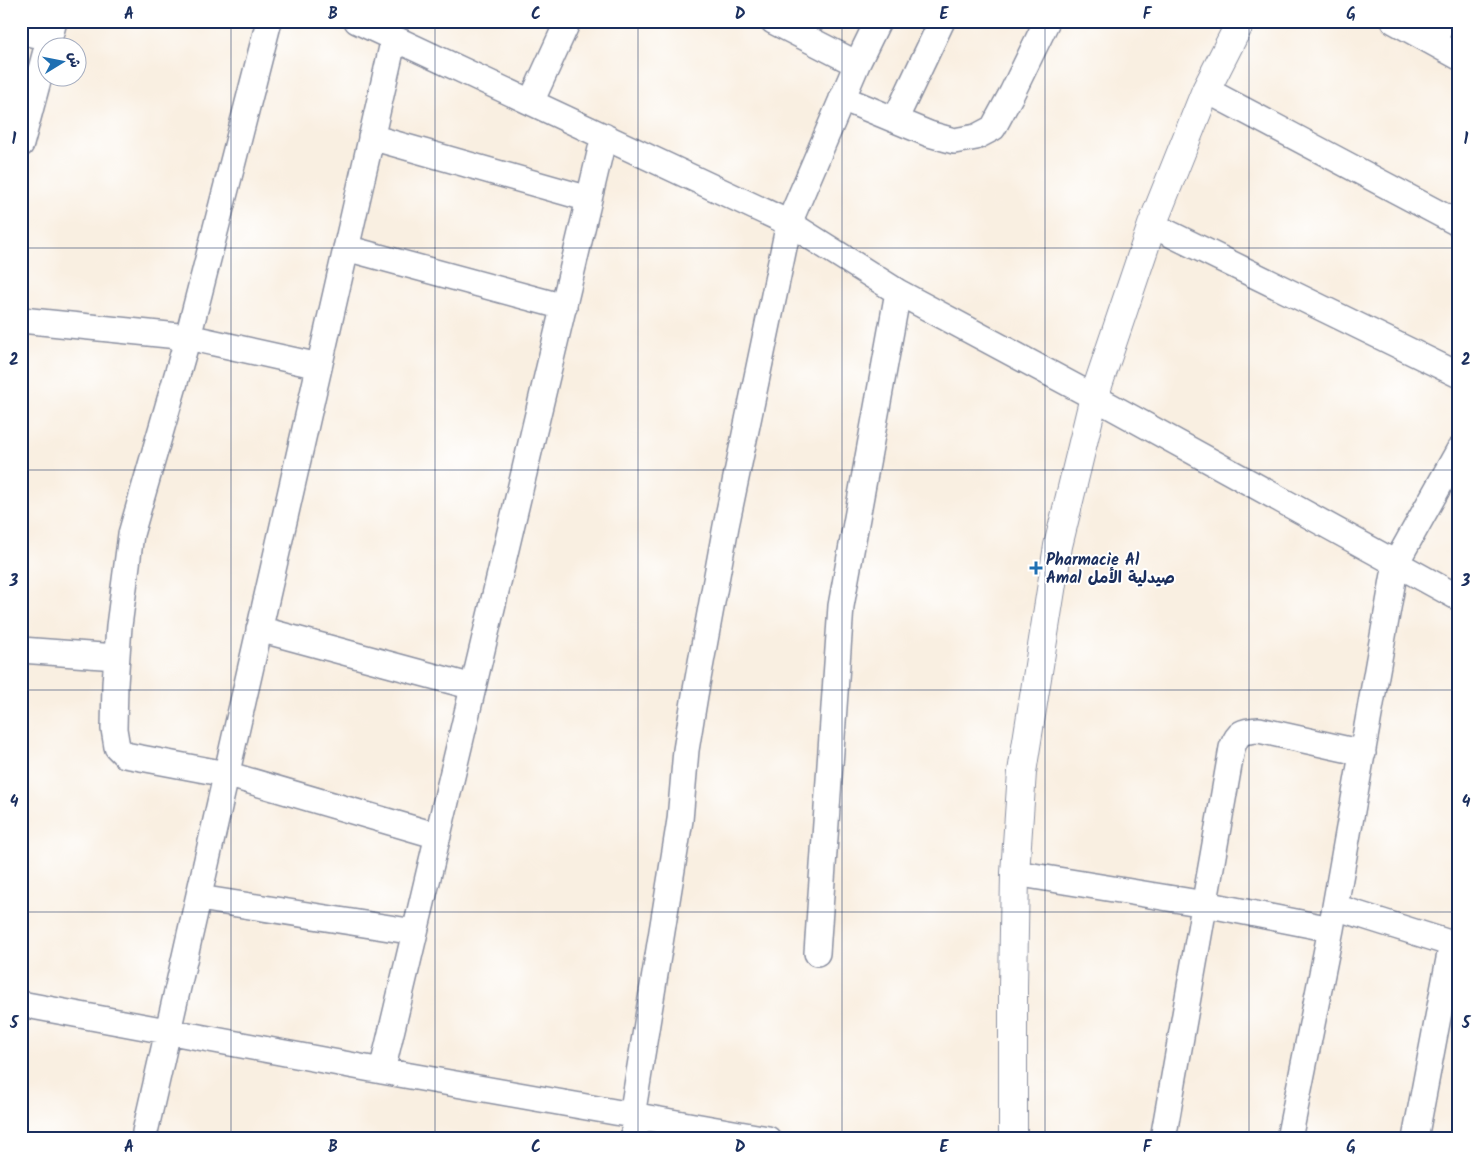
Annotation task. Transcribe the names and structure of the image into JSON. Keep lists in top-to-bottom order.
{
  "places": {
    "health": ["Pharmacie Al Amal صيدلية الأمل"]
  },
  "north": "right",
  "grid": {
    "columns": [
      "A",
      "B",
      "C",
      "D",
      "E",
      "F",
      "G"
    ],
    "rows": [
      "1",
      "2",
      "3",
      "4",
      "5"
    ]
  }
}
